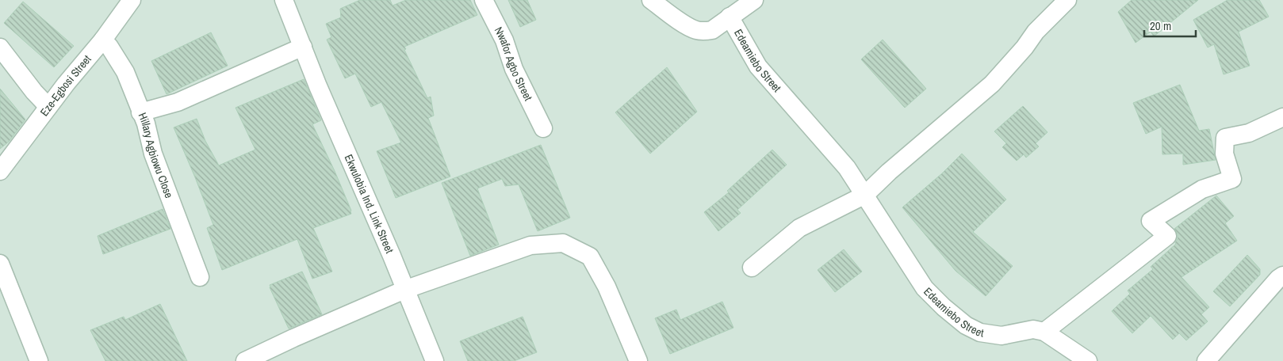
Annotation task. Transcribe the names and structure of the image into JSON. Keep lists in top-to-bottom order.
{
  "streets": {
    "street": [
      "Edeamiebo Street",
      "Nwafor Agbo Street",
      "Eze-Egbosi Street",
      "Hillary Agbiowu Close",
      "Ekwulobia Ind. Link Street"
    ]
  },
  "crossings": [
    ["Eze-Egbosi Street", "Hillary Agbiowu Close"]
  ],
  "scale_bar": "20 m"
}
